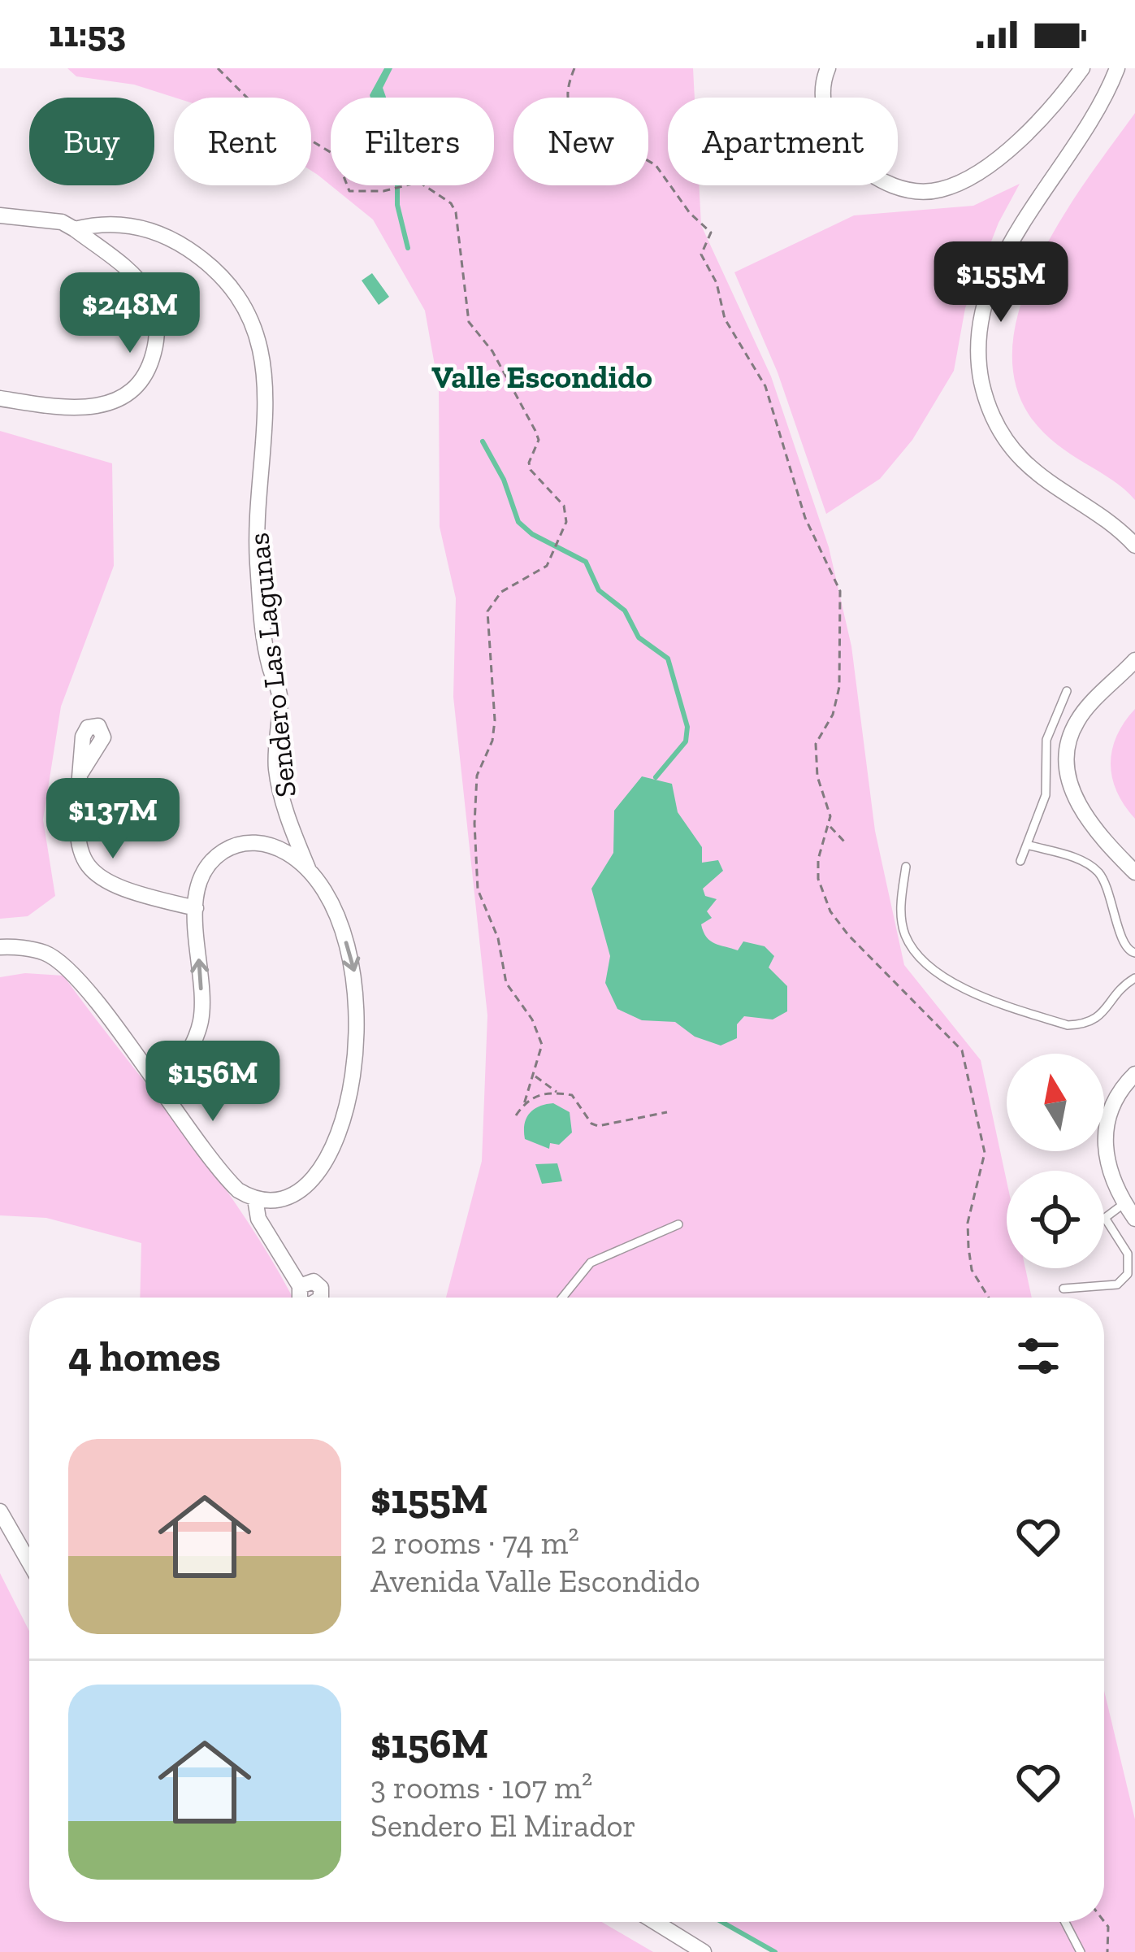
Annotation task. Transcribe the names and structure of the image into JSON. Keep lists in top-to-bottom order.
{
  "streets": {
    "street": ["Sendero Las Lagunas"]
  },
  "districts": ["Valle Escondido"],
  "north": "top",
  "page": {
    "status": "11:53",
    "chip": [
      "Buy",
      "Rent",
      "Filters",
      "New",
      "Apartment"
    ],
    "price": [
      "$155M",
      "$248M",
      "$137M",
      "$156M"
    ],
    "heading": "4 homes",
    "list": [
      {
        "name": "$155M",
        "note": "2 rooms · 74 m² · Avenida Valle Escondido"
      },
      {
        "name": "$156M",
        "note": "3 rooms · 107 m² · Sendero El Mirador"
      }
    ]
  }
}
